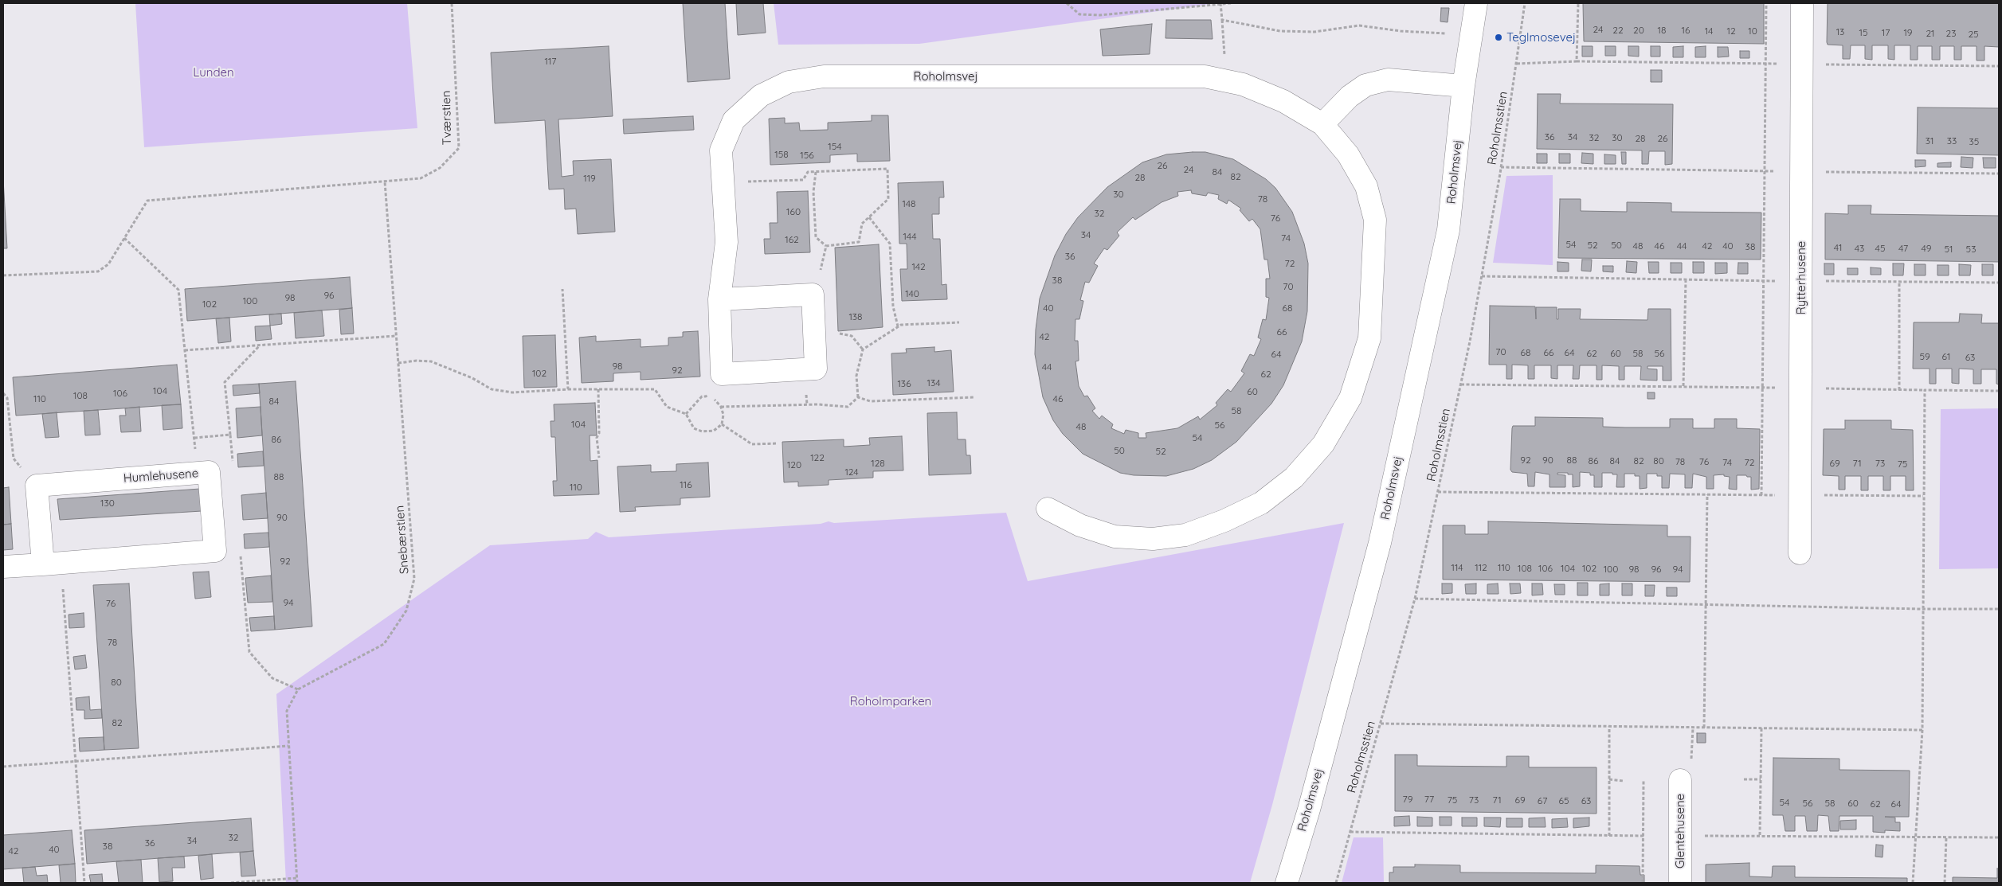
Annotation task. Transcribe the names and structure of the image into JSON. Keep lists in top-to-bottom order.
{
  "streets": {
    "street": [
      "Roholmsvej",
      "Rytterhusene",
      "Humlehusene",
      "Glentehusene"
    ],
    "path": ["Tværstien", "Roholmsstien", "Snebærstien"]
  },
  "crossings": [
    ["Tværstien", "Snebærstien"]
  ],
  "parks": ["Lunden", "Roholmparken"],
  "places": ["Teglmosevej"],
  "house_numbers": [
    "24",
    "22",
    "20",
    "18",
    "16",
    "14",
    "12",
    "10",
    "13",
    "15",
    "17",
    "19",
    "21",
    "23",
    "25",
    "117",
    "36",
    "34",
    "32",
    "30",
    "28",
    "26",
    "31",
    "33",
    "35",
    "154",
    "158",
    "156",
    "26",
    "24",
    "84",
    "82",
    "28",
    "119",
    "30",
    "78",
    "148",
    "160",
    "32",
    "76",
    "34",
    "144",
    "74",
    "162",
    "54",
    "52",
    "50",
    "48",
    "46",
    "44",
    "42",
    "40",
    "38",
    "41",
    "43",
    "45",
    "47",
    "49",
    "51",
    "53",
    "36",
    "72",
    "142",
    "38",
    "70",
    "140",
    "96",
    "98",
    "100",
    "102",
    "40",
    "68",
    "138",
    "66",
    "42",
    "70",
    "68",
    "66",
    "64",
    "62",
    "60",
    "58",
    "56",
    "64",
    "59",
    "61",
    "63",
    "98",
    "44",
    "92",
    "102",
    "62",
    "134",
    "136",
    "104",
    "60",
    "106",
    "108",
    "110",
    "46",
    "84",
    "58",
    "104",
    "56",
    "48",
    "54",
    "86",
    "50",
    "52",
    "122",
    "92",
    "90",
    "88",
    "86",
    "84",
    "82",
    "80",
    "78",
    "76",
    "74",
    "72",
    "128",
    "69",
    "71",
    "73",
    "75",
    "120",
    "124",
    "88",
    "116",
    "110",
    "130",
    "90",
    "92",
    "114",
    "112",
    "110",
    "108",
    "106",
    "104",
    "102",
    "100",
    "98",
    "96",
    "94",
    "94",
    "76",
    "78",
    "80",
    "82",
    "79",
    "77",
    "75",
    "73",
    "71",
    "69",
    "67",
    "65",
    "63",
    "54",
    "56",
    "58",
    "60",
    "62",
    "64",
    "32",
    "34",
    "36",
    "38",
    "40",
    "42"
  ]
}
